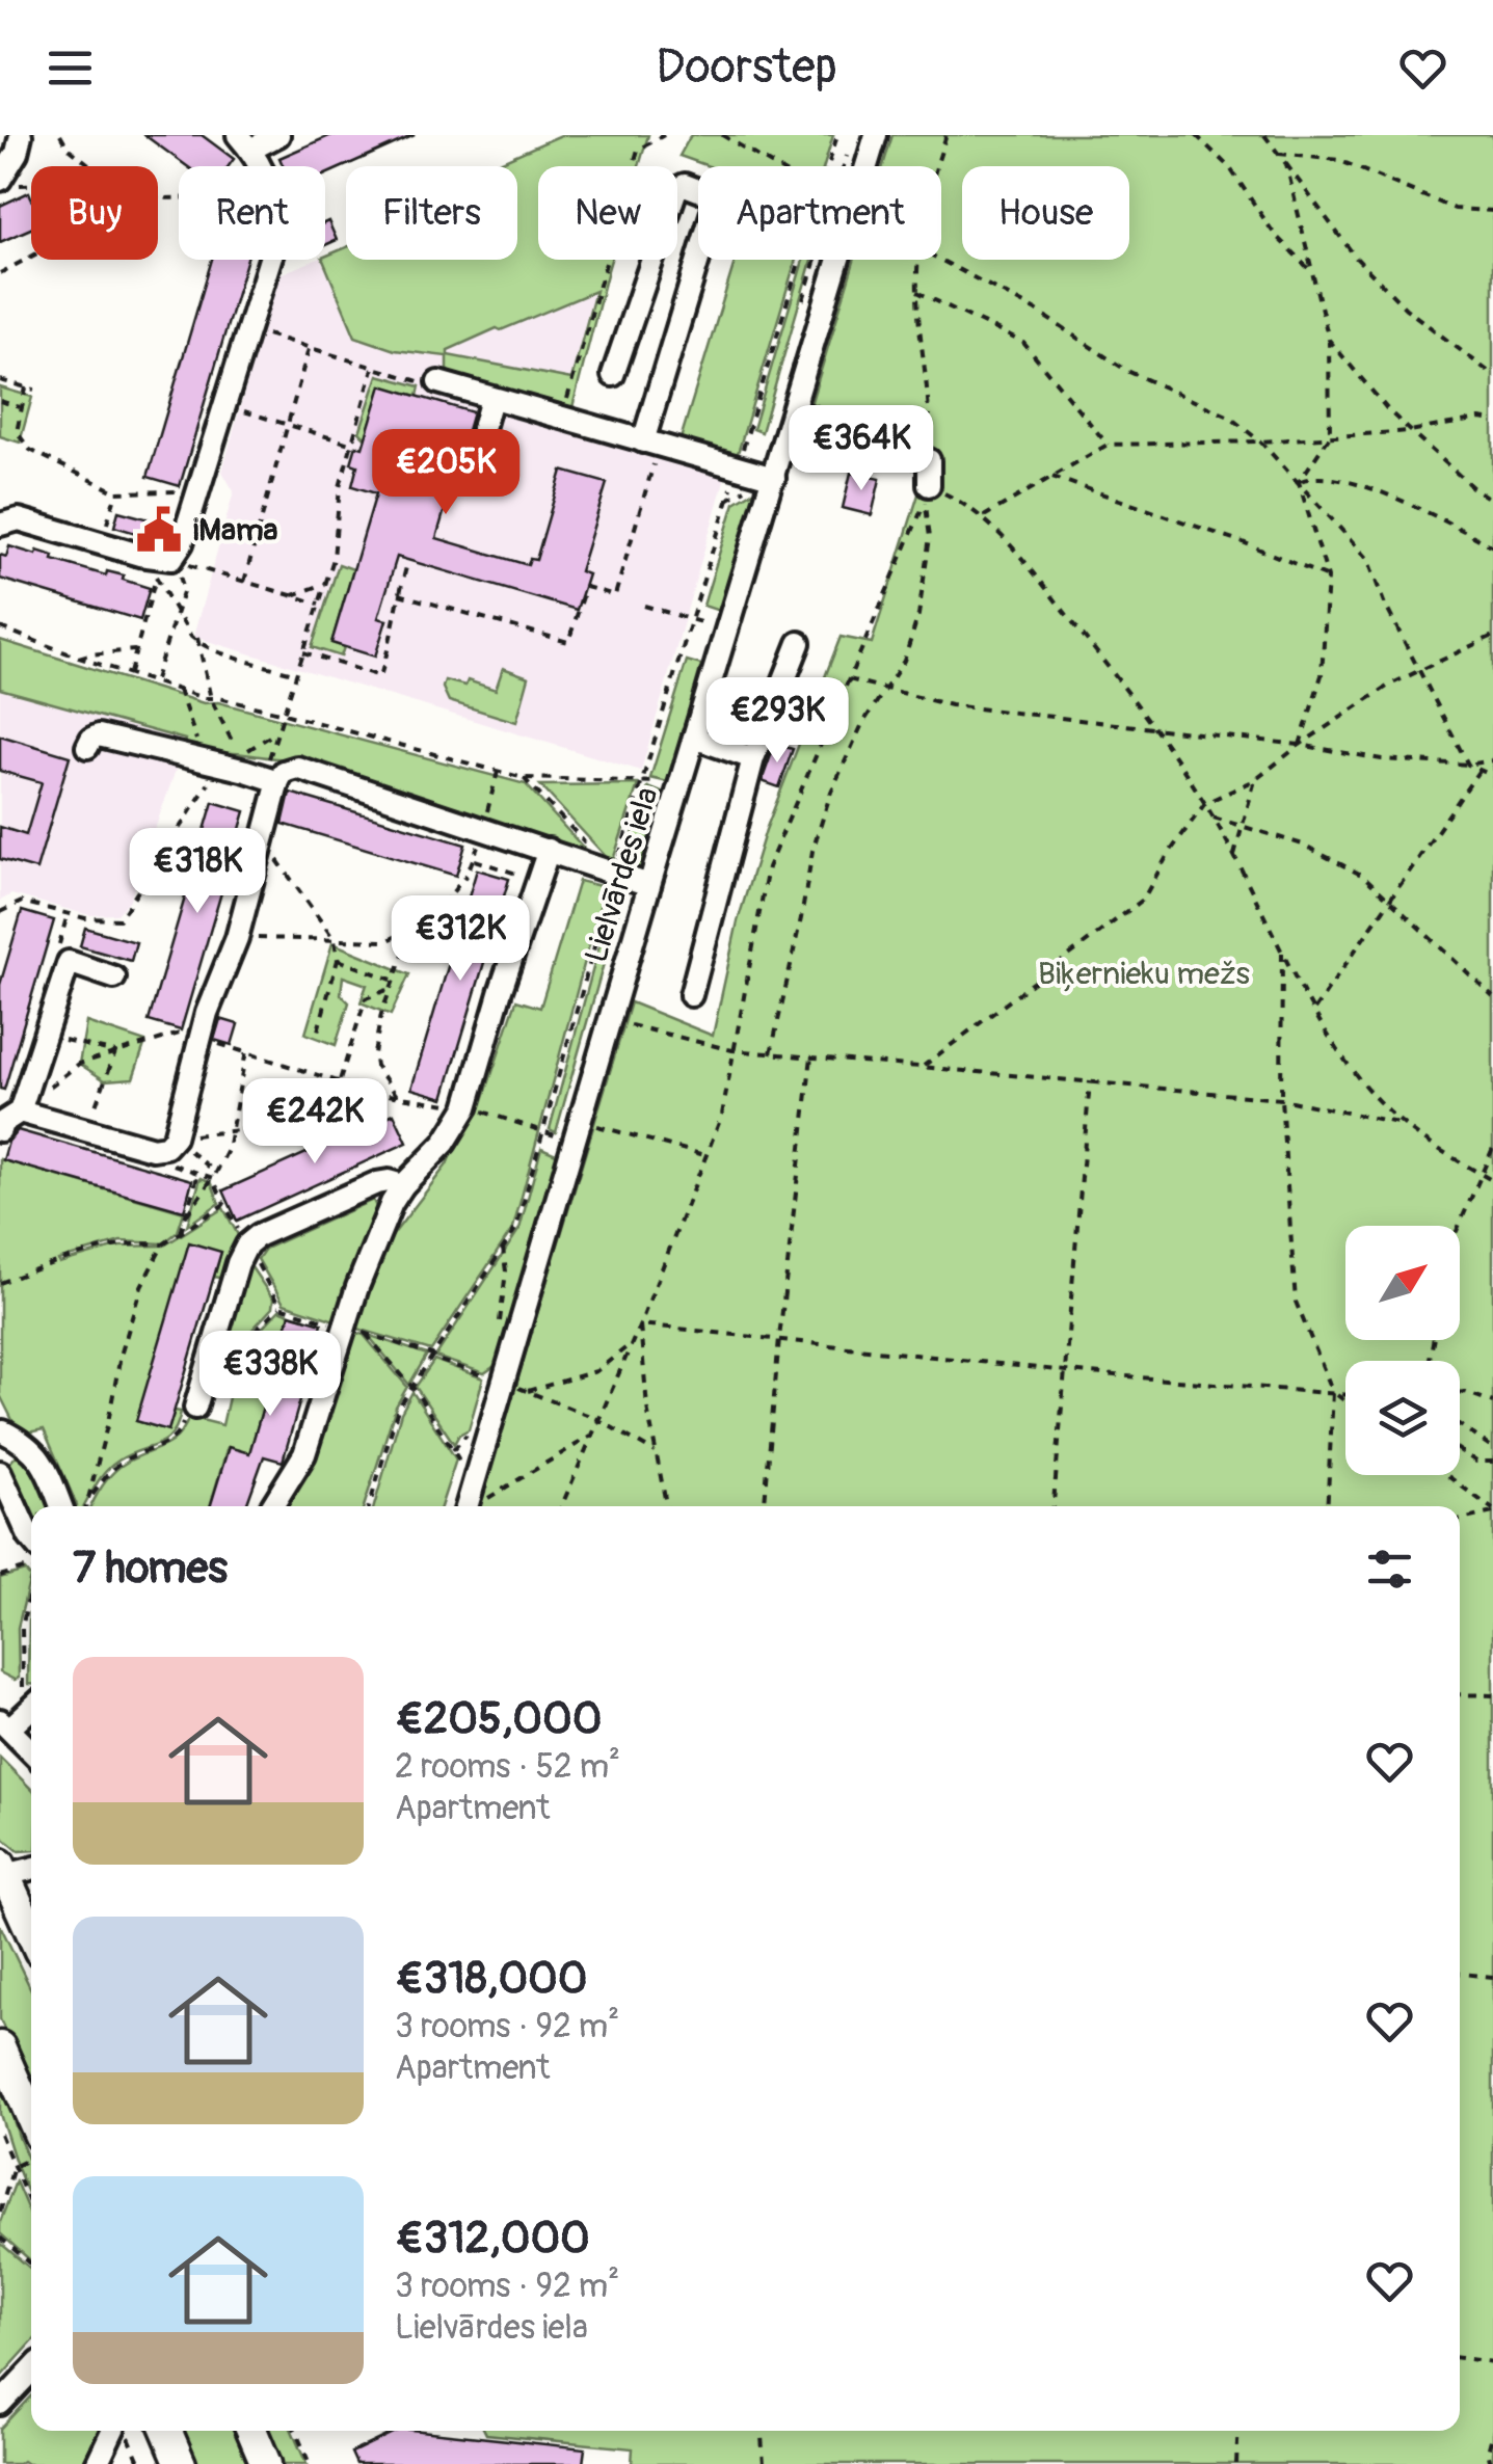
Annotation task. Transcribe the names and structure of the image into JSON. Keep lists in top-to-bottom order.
{
  "streets": {
    "street": ["Lielvārdes iela"]
  },
  "parks": ["Biķernieku mežs"],
  "places": {
    "public building": ["iMama"]
  },
  "north": "top right",
  "page": {
    "header": "Doorstep",
    "chip": [
      "Buy",
      "Rent",
      "Filters",
      "New",
      "Apartment",
      "House"
    ],
    "price": [
      "€364K",
      "€205K",
      "€293K",
      "€318K",
      "€312K",
      "€242K",
      "€338K"
    ],
    "heading": "7 homes",
    "list": [
      {
        "name": "€205,000",
        "note": "2 rooms · 52 m² · Apartment"
      },
      {
        "name": "€318,000",
        "note": "3 rooms · 92 m² · Apartment"
      },
      {
        "name": "€312,000",
        "note": "3 rooms · 92 m² · Lielvārdes iela"
      }
    ]
  }
}
